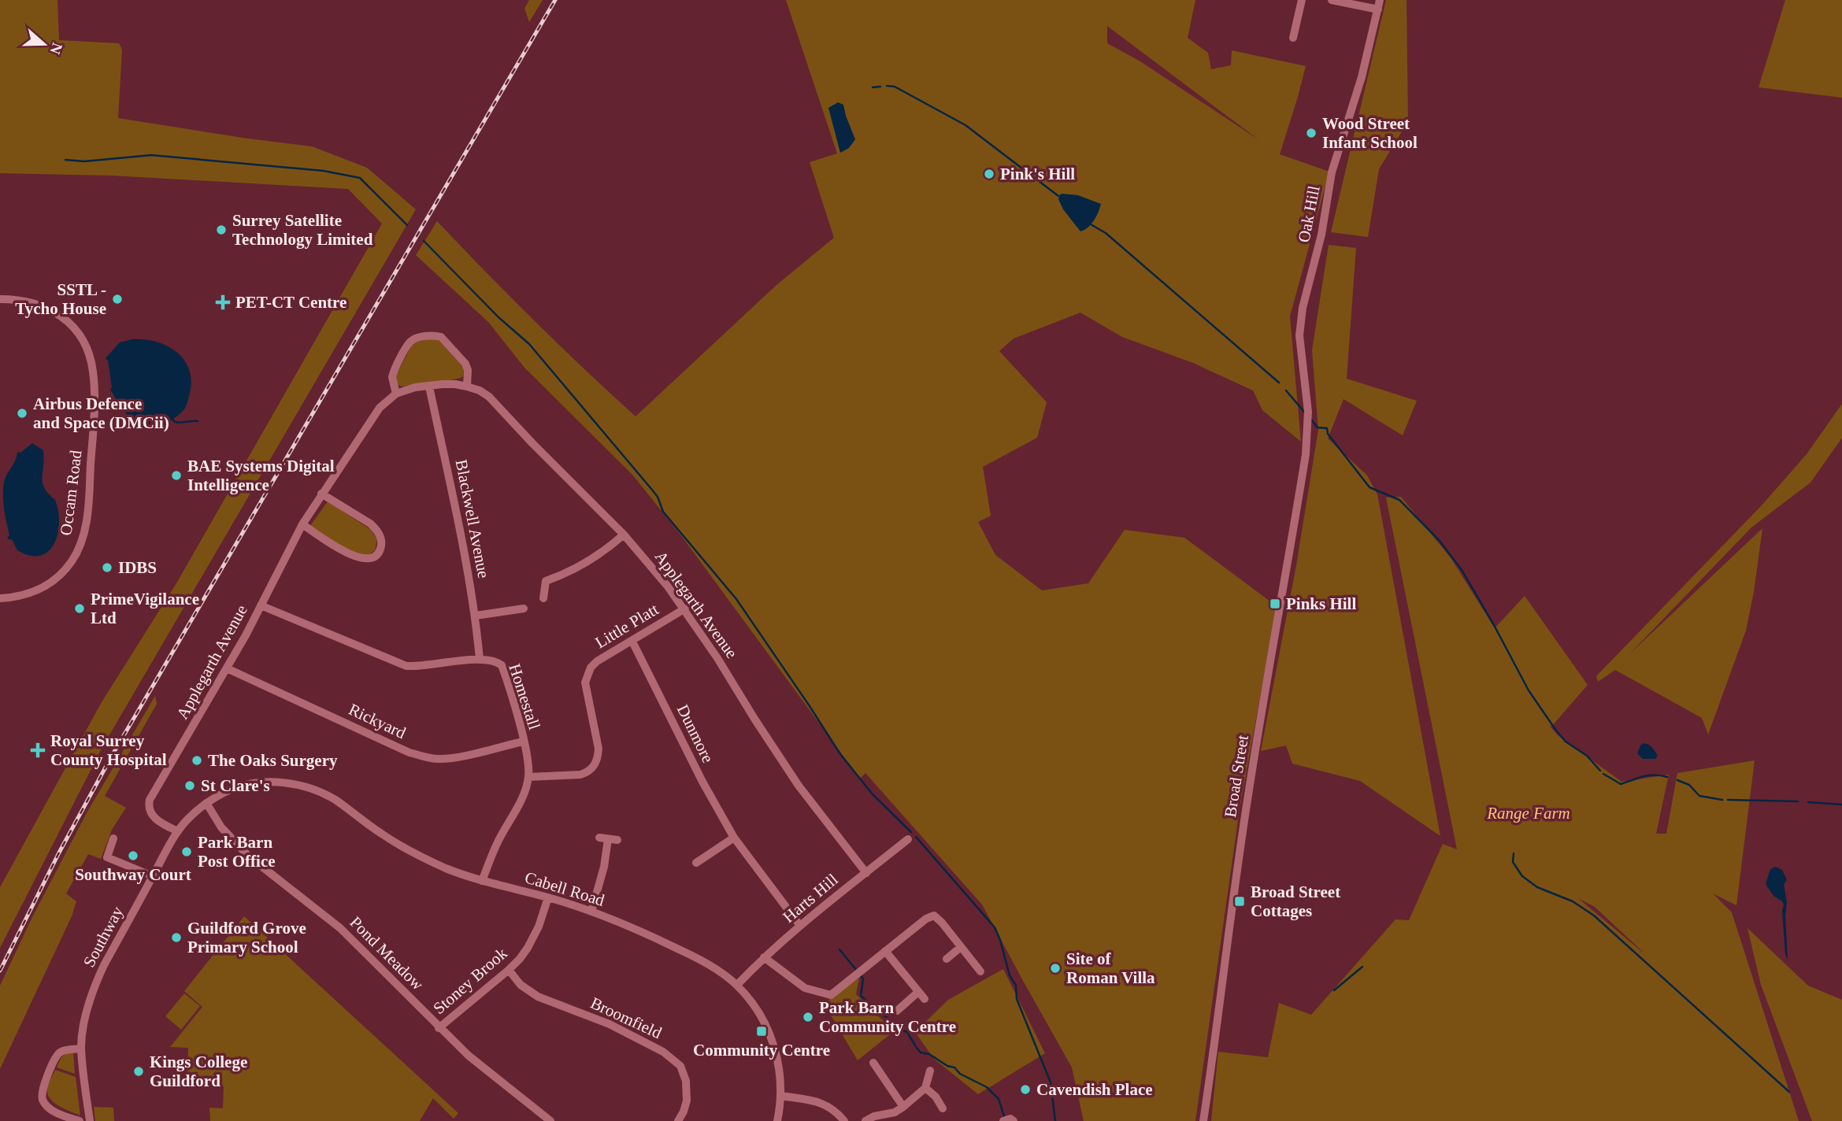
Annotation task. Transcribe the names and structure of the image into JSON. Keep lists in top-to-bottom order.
{
  "streets": {
    "street": [
      "Oak Hill",
      "Occam Road",
      "Blackwell Avenue",
      "Applegarth Avenue",
      "Little Platt",
      "Homestall",
      "Rickyard",
      "Dunmore",
      "Broad Street",
      "Cabell Road",
      "Harts Hill",
      "Southway",
      "Pond Meadow",
      "Stoney Brook",
      "Broomfield"
    ]
  },
  "crossings": [
    ["Oak Hill", "Broad Street"],
    ["Blackwell Avenue", "Applegarth Avenue"],
    ["Blackwell Avenue", "Homestall"],
    ["Applegarth Avenue", "Little Platt"],
    ["Applegarth Avenue", "Rickyard"],
    ["Applegarth Avenue", "Harts Hill"],
    ["Applegarth Avenue", "Southway"],
    ["Little Platt", "Homestall"],
    ["Little Platt", "Dunmore"],
    ["Homestall", "Rickyard"],
    ["Homestall", "Cabell Road"],
    ["Dunmore", "Harts Hill"],
    ["Cabell Road", "Harts Hill"],
    ["Cabell Road", "Southway"],
    ["Cabell Road", "Stoney Brook"],
    ["Southway", "Pond Meadow"],
    ["Pond Meadow", "Stoney Brook"],
    ["Stoney Brook", "Broomfield"]
  ],
  "parks": ["Range Farm"],
  "places": {
    "other": [
      "Wood Street Infant School",
      "Pink's Hill",
      "Surrey Satellite Technology Limited",
      "SSTL - Tycho House",
      "Airbus Defence and Space (DMCii)",
      "BAE Systems Digital Intelligence",
      "IDBS",
      "PrimeVigilance Ltd",
      "The Oaks Surgery",
      "St Clare's",
      "Park Barn Post Office",
      "Southway Court",
      "Guildford Grove Primary School",
      "Site of Roman Villa",
      "Park Barn Community Centre",
      "Kings College Guildford",
      "Cavendish Place"
    ],
    "health": ["PET-CT Centre", "Royal Surrey County Hospital"],
    "transit": ["Pinks Hill", "Broad Street Cottages", "Community Centre"]
  },
  "north": "right"
}
